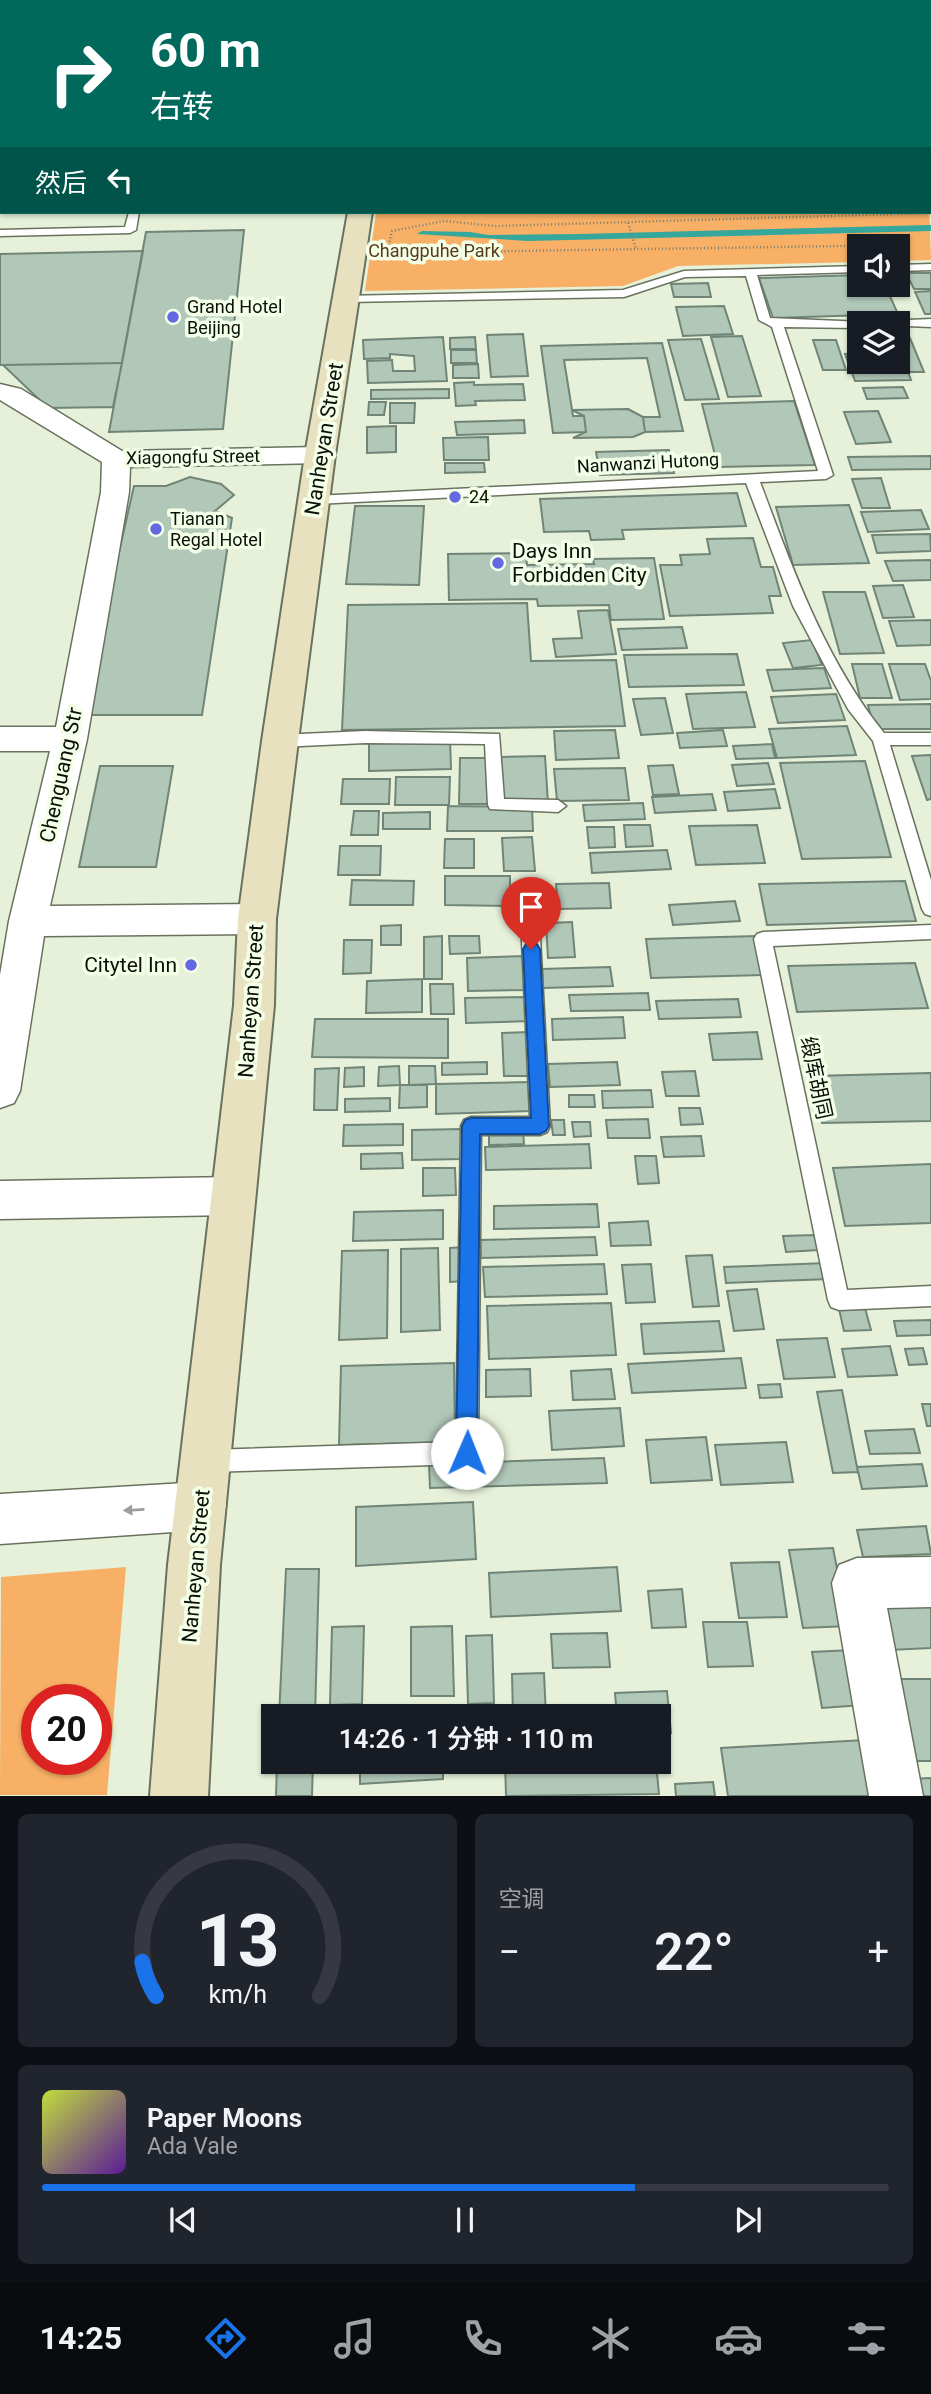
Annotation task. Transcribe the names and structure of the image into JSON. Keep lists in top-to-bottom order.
{
  "streets": {
    "main road": ["Nanheyan Street"],
    "street": ["Xiagongfu Street", "Chenguang Str"],
    "lane": ["Nanwanzi Hutong", "缎库胡同"]
  },
  "crossings": [
    ["Nanheyan Street", "Xiagongfu Street"],
    ["Nanheyan Street", "Nanwanzi Hutong"],
    ["Xiagongfu Street", "Chenguang Str"]
  ],
  "parks": ["Changpuhe Park"],
  "places": [
    "Grand Hotel Beijing",
    "24",
    "Tianan Regal Hotel",
    "Days Inn Forbidden City",
    "Citytel Inn"
  ],
  "page": {
    "turn": ["60 m", "右转"],
    "then": "然后",
    "limit": "20",
    "trip": "14:26 · 1 分钟 · 110 m",
    "tile": "空调",
    "heat": ["−", "22°", "+"],
    "song": ["Paper Moons", "Ada Vale"],
    "tabs": "14:25",
    "gauge": ["13", "km/h"]
  }
}
